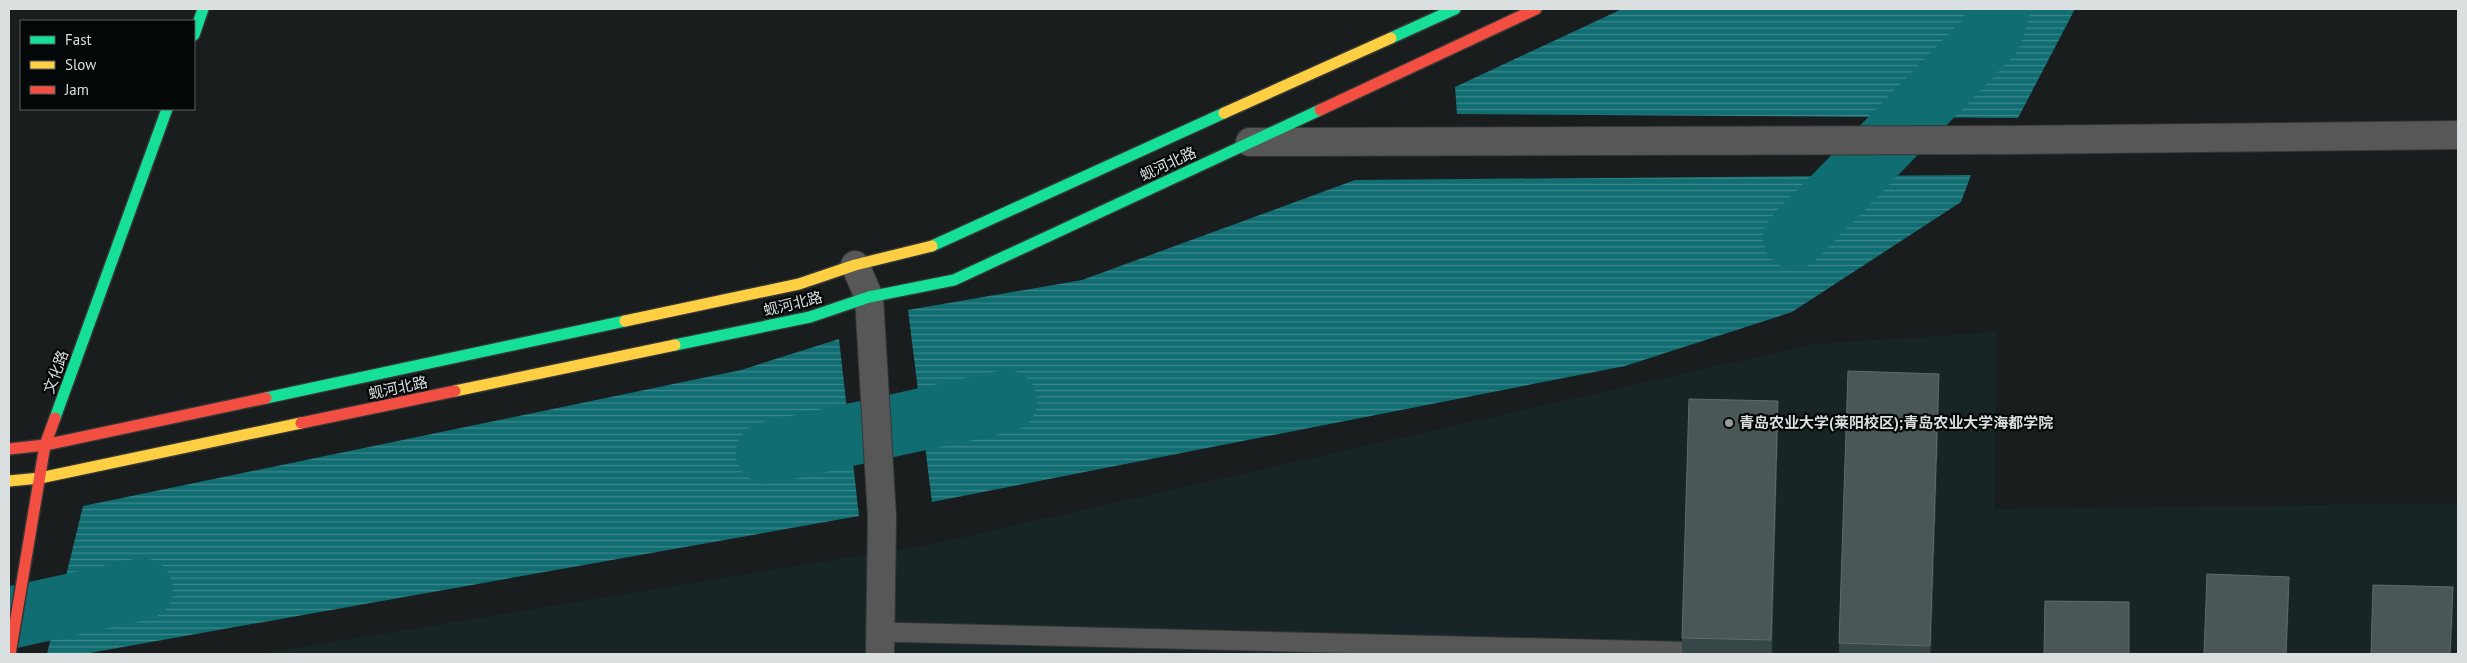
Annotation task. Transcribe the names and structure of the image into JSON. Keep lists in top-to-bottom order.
{
  "streets": {
    "main road": ["蚬河北路", "文化路"]
  },
  "crossings": [
    ["蚬河北路", "文化路"]
  ],
  "places": ["青岛农业大学(莱阳校区);青岛农业大学海都学院"],
  "legend": ["Fast", "Slow", "Jam"]
}
